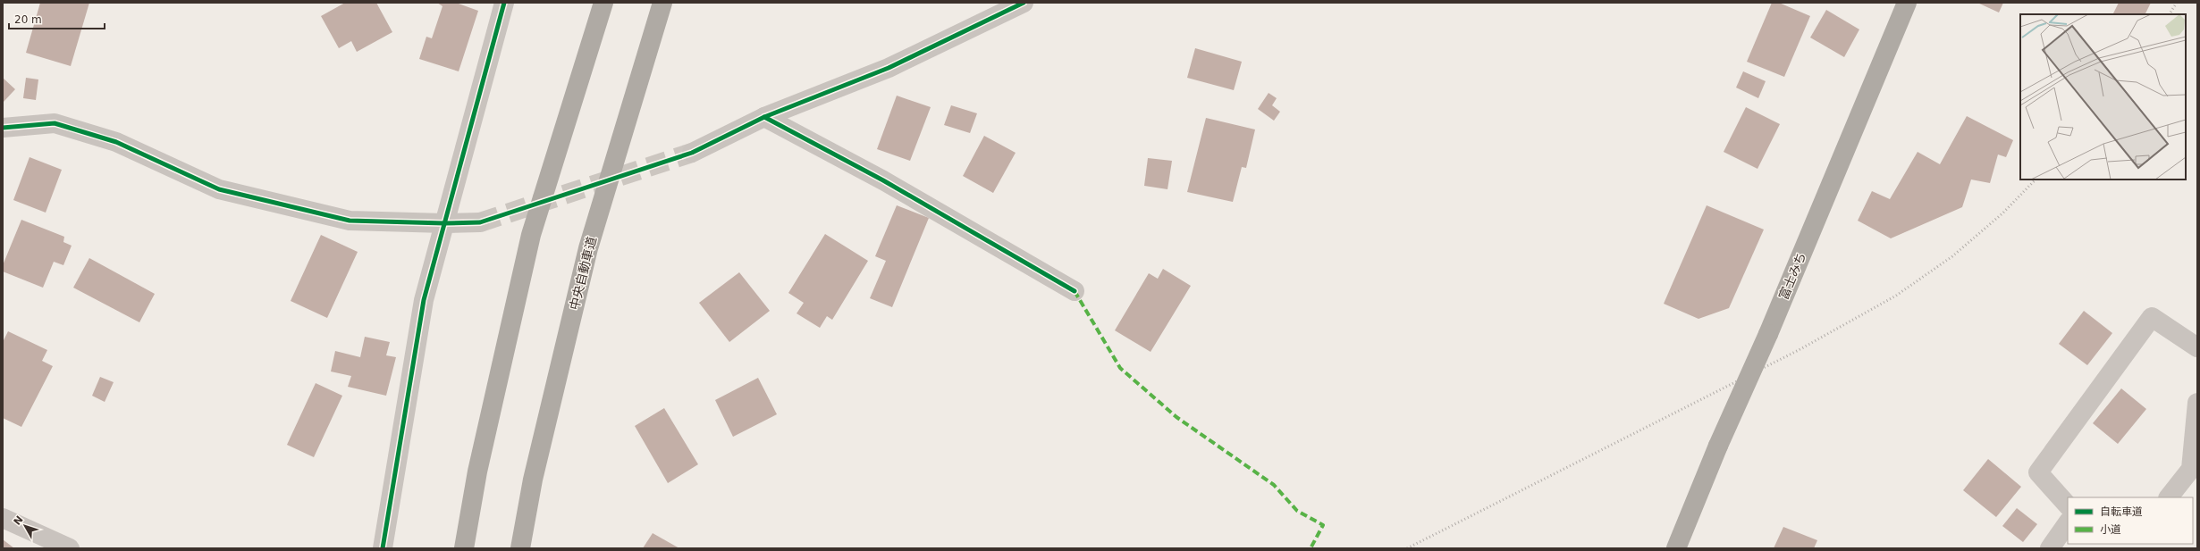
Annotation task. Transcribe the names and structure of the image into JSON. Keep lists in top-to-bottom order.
{
  "streets": {
    "highway": ["中央自動車道", "富士みち"]
  },
  "legend": ["自転車道", "小道"],
  "scale_bar": "20 m",
  "north": "top left"
}
